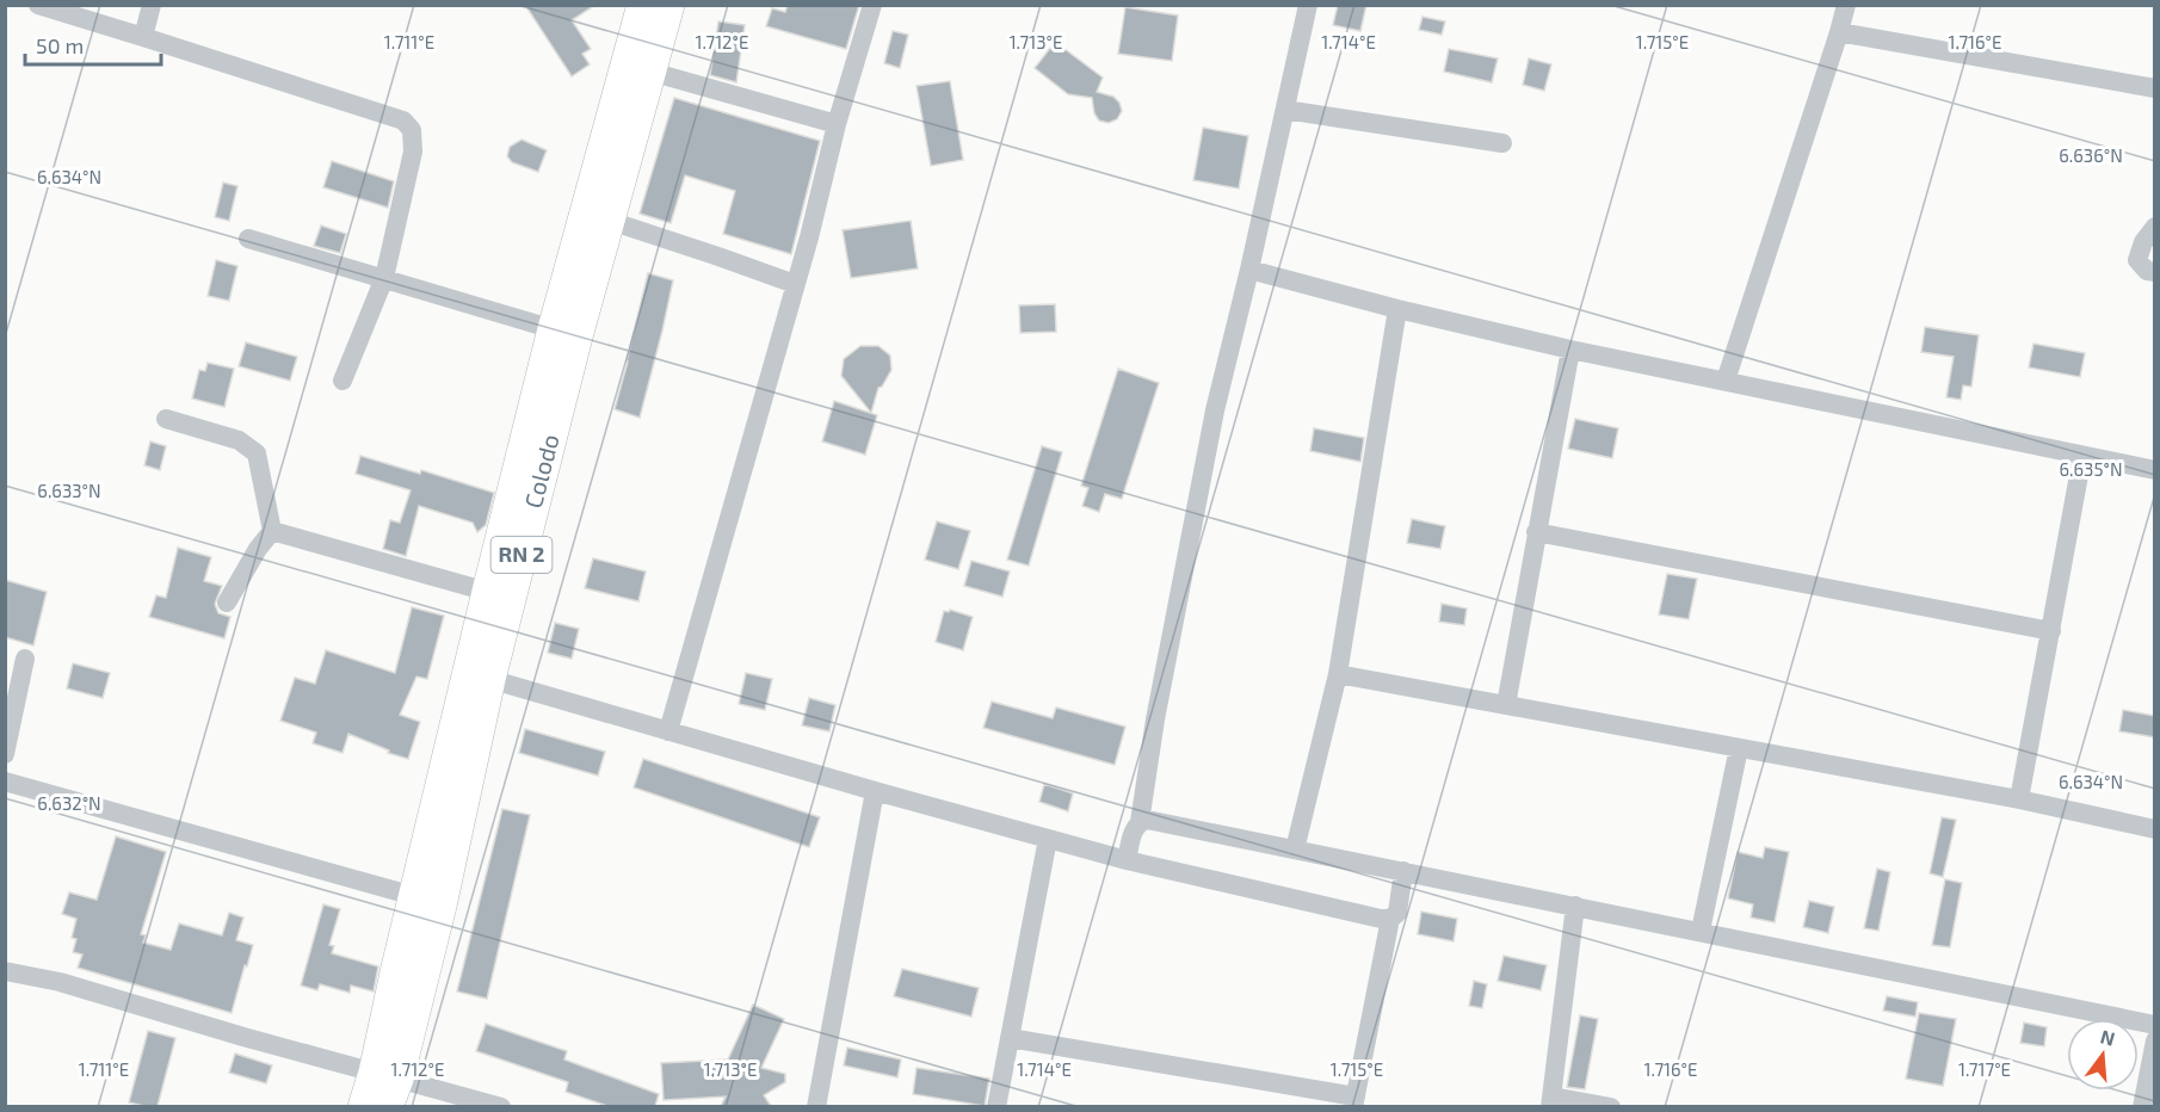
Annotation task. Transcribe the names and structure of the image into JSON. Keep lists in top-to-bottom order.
{
  "streets": {
    "main road": ["Colodo", "RN 2"]
  },
  "scale_bar": "50 m",
  "north": "top",
  "coordinates": [
    "1.711°E",
    "1.712°E",
    "1.713°E",
    "1.714°E",
    "1.715°E",
    "1.716°E",
    "6.636°N",
    "6.634°N",
    "6.635°N",
    "6.633°N",
    "6.632°N",
    "1.717°E"
  ]
}
